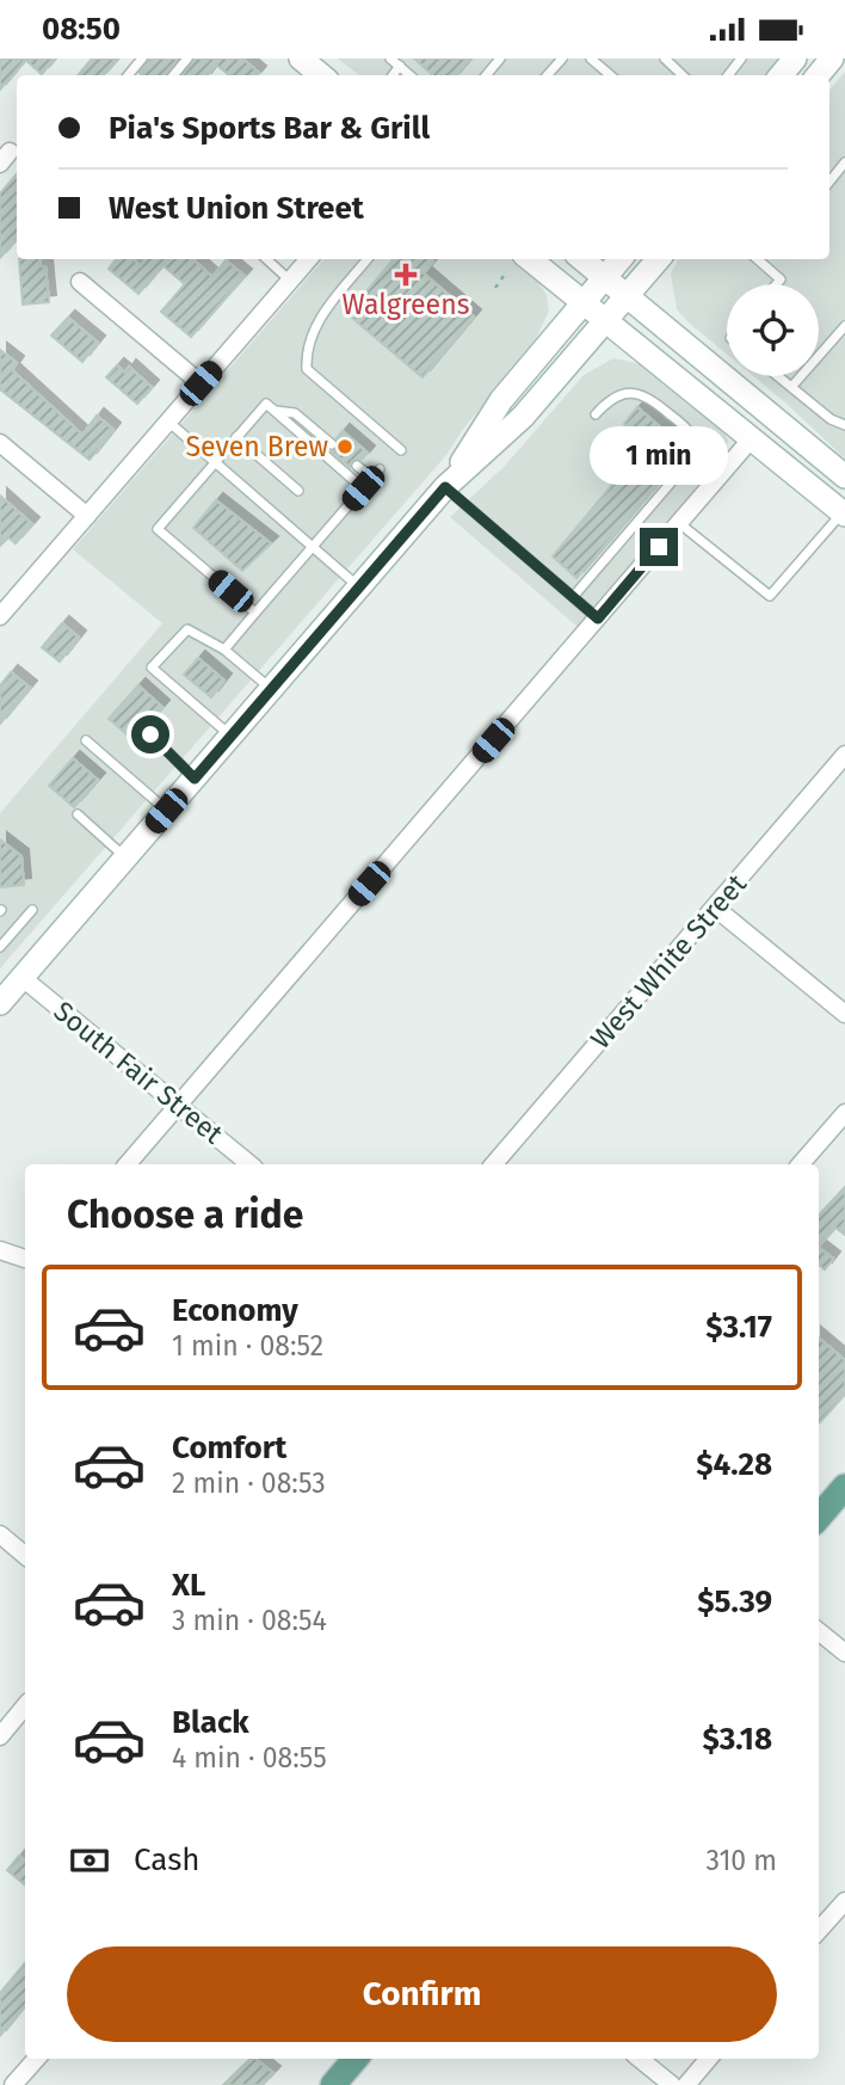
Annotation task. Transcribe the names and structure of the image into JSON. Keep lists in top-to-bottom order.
{
  "streets": {
    "street": ["West White Street", "South Fair Street"]
  },
  "places": {
    "health": ["Walgreens"],
    "other": ["Seven Brew"]
  },
  "page": {
    "status": "08:50",
    "banner": ["Pia's Sports Bar & Grill", "West Union Street"],
    "bubble": "1 min",
    "heading": "Choose a ride",
    "list": [
      {
        "name": "Economy",
        "note": "1 min · 08:52",
        "value": "$3.17"
      },
      {
        "name": "Comfort",
        "note": "2 min · 08:53",
        "value": "$4.28"
      },
      {
        "name": "XL",
        "note": "3 min · 08:54",
        "value": "$5.39"
      },
      {
        "name": "Black",
        "note": "4 min · 08:55",
        "value": "$3.18"
      }
    ],
    "pay": ["Cash", "310 m"],
    "buttons": "Confirm"
  }
}
